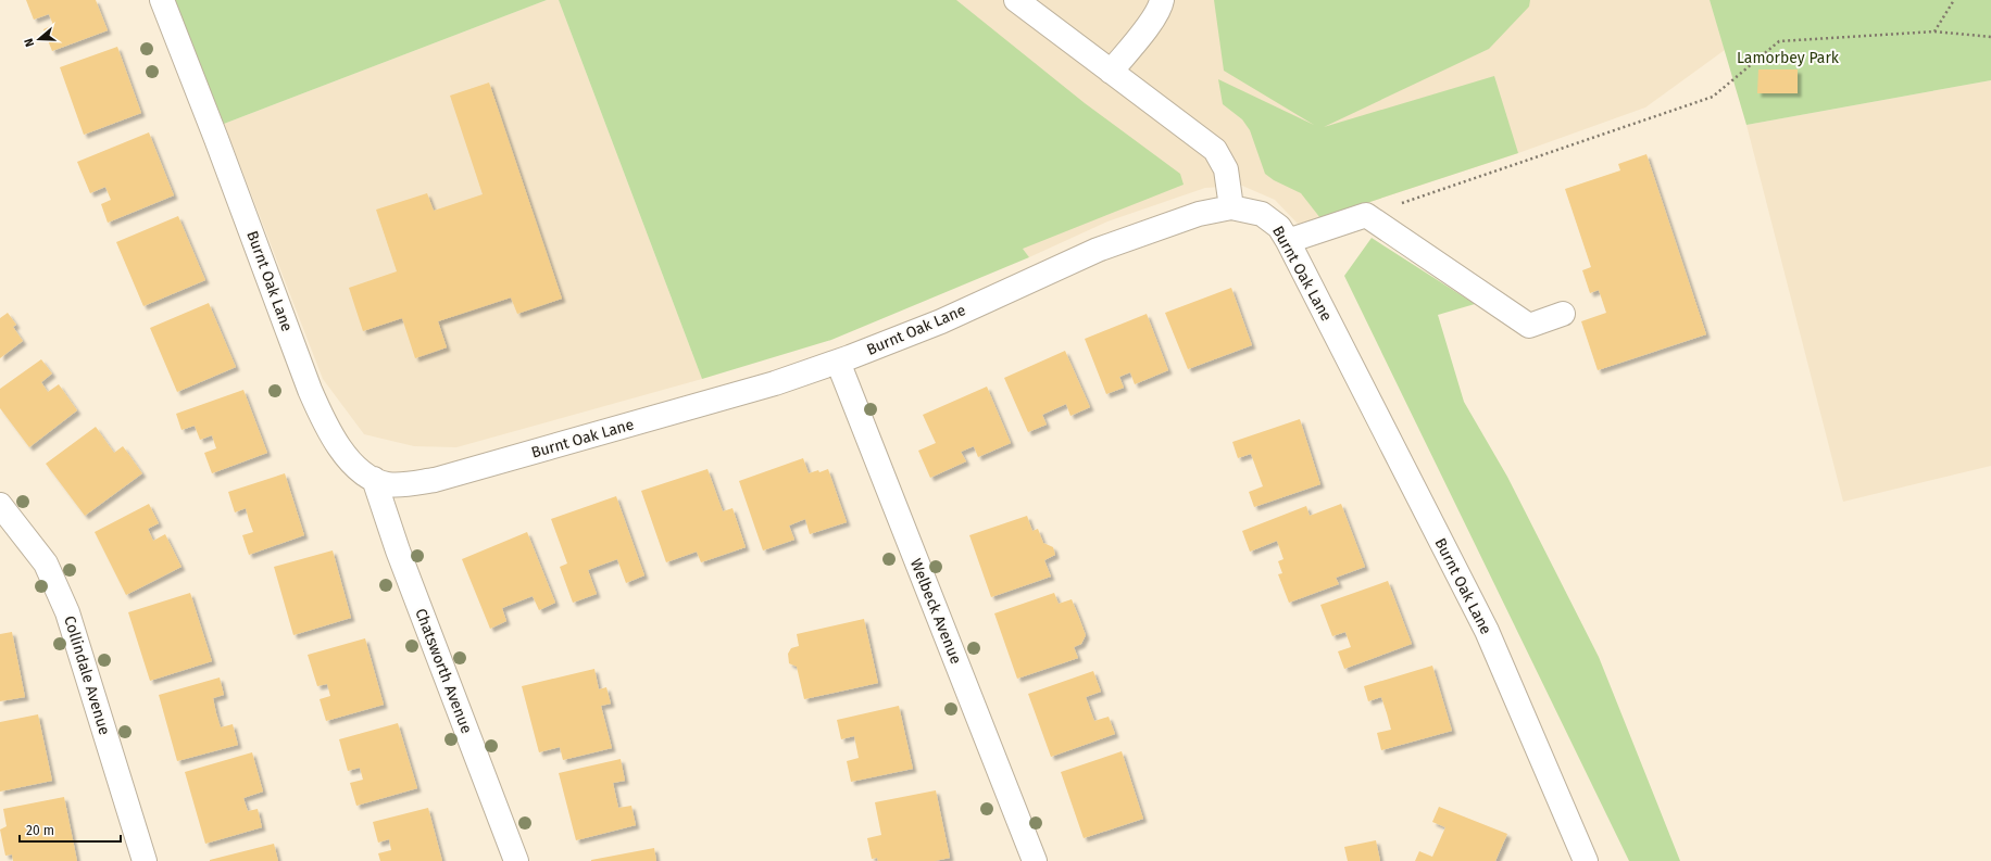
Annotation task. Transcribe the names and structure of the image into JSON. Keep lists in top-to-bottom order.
{
  "streets": {
    "street": [
      "Burnt Oak Lane",
      "Welbeck Avenue",
      "Chatsworth Avenue",
      "Collindale Avenue"
    ]
  },
  "crossings": [
    ["Burnt Oak Lane", "Welbeck Avenue"],
    ["Burnt Oak Lane", "Chatsworth Avenue"]
  ],
  "parks": ["Lamorbey Park"],
  "scale_bar": "20 m",
  "north": "left"
}
